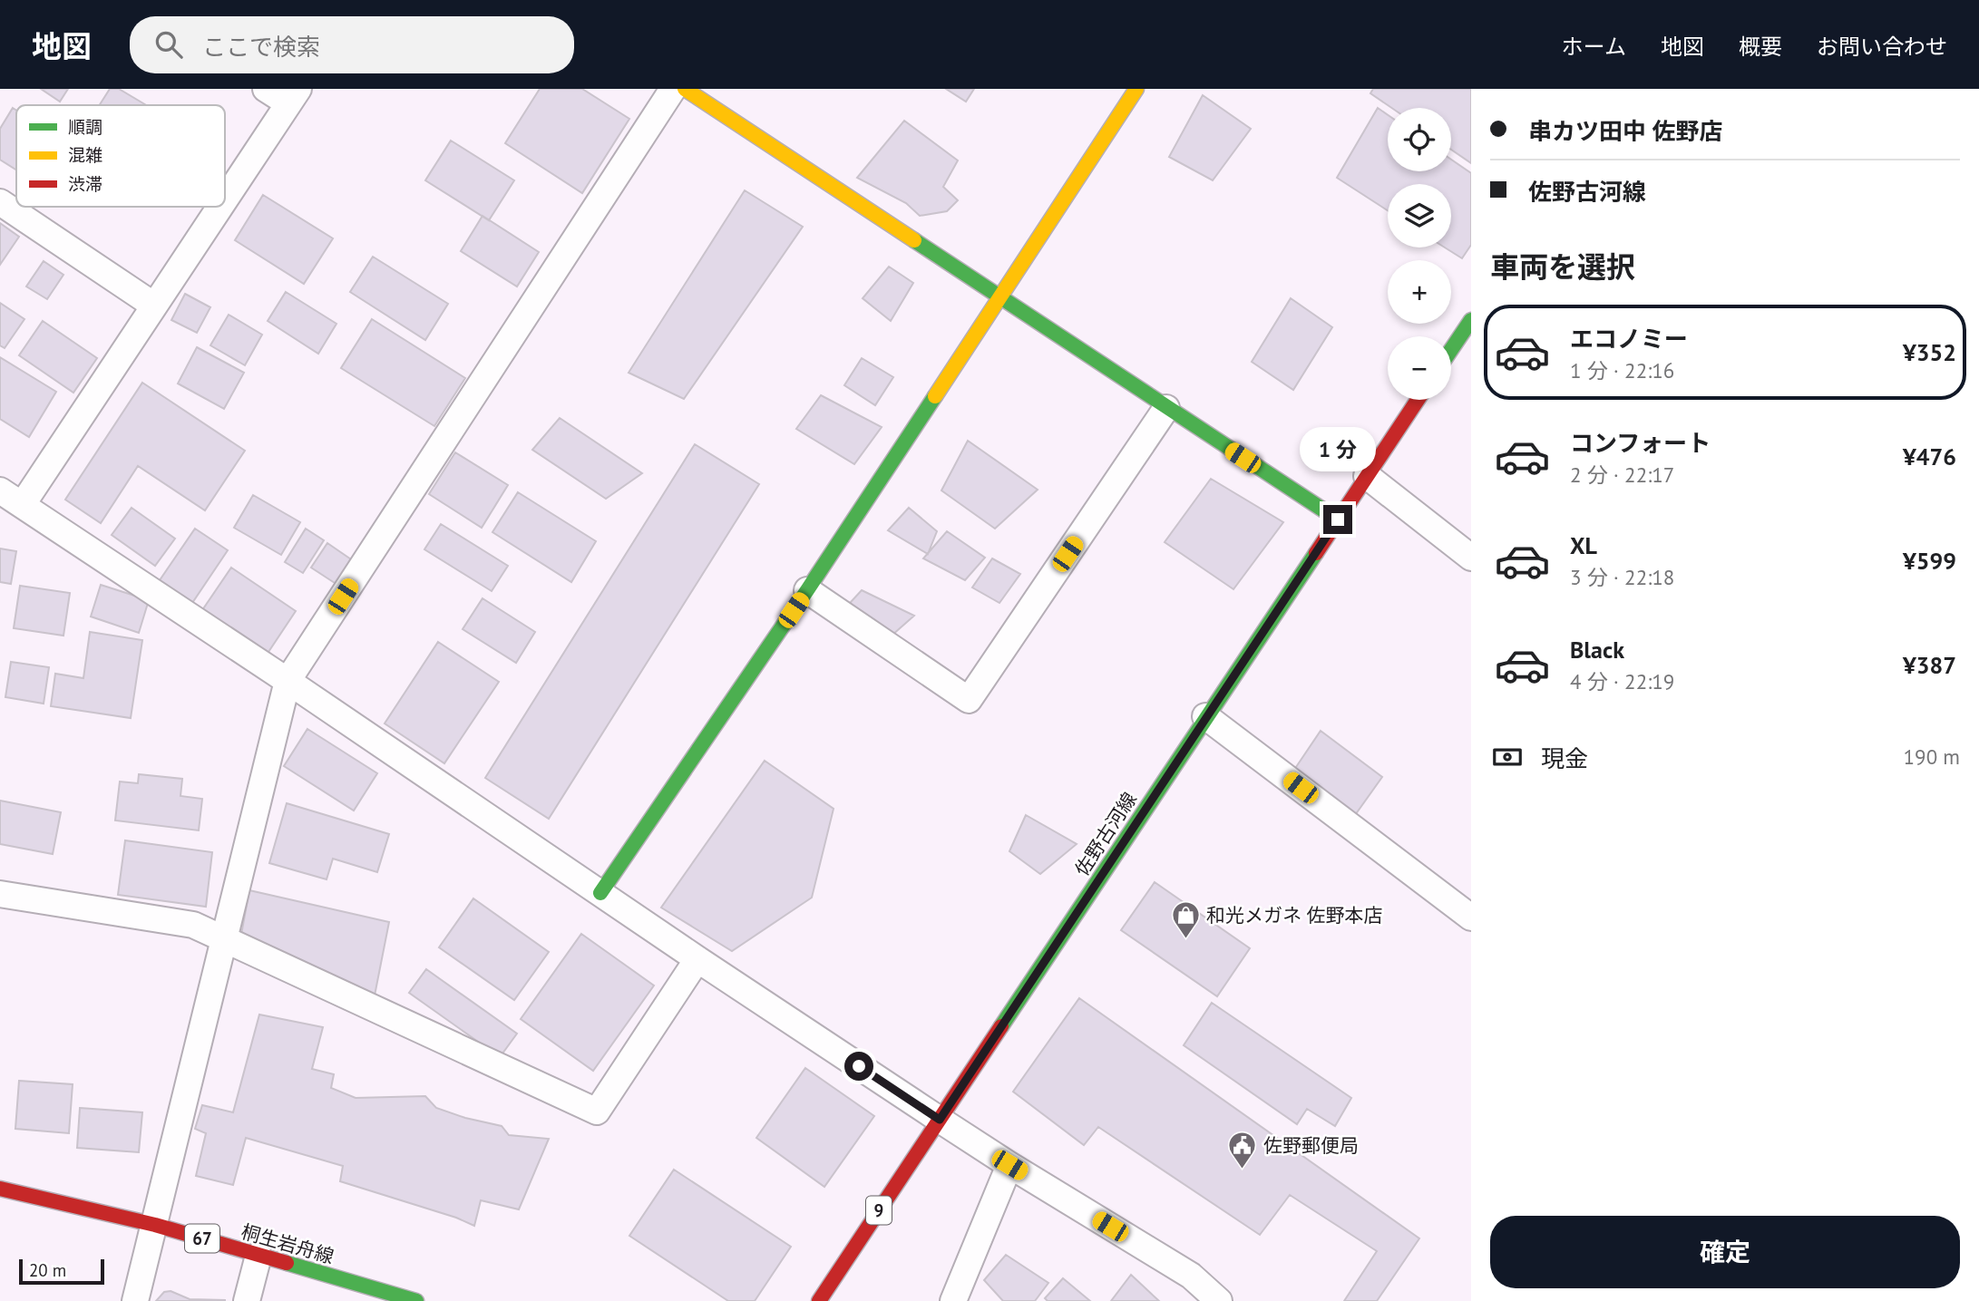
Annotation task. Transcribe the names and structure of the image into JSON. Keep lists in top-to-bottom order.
{
  "streets": {
    "street": [
      "佐野古河線",
      "9",
      "67",
      "桐生岩舟線"
    ]
  },
  "places": {
    "shop": ["和光メガネ 佐野本店"],
    "public building": ["佐野郵便局"]
  },
  "legend": ["順調", "混雑", "渋滞"],
  "scale_bar": "20 m",
  "page": {
    "header": "地図",
    "search": "ここで検索",
    "nav": [
      "ホーム",
      "地図",
      "概要",
      "お問い合わせ"
    ],
    "banner": ["串カツ田中 佐野店", "佐野古河線"],
    "map_buttons": ["+", "−"],
    "heading": "車両を選択",
    "list": [
      {
        "name": "エコノミー",
        "note": "1 分 · 22:16",
        "value": "¥352"
      },
      {
        "name": "コンフォート",
        "note": "2 分 · 22:17",
        "value": "¥476"
      },
      {
        "name": "XL",
        "note": "3 分 · 22:18",
        "value": "¥599"
      },
      {
        "name": "Black",
        "note": "4 分 · 22:19",
        "value": "¥387"
      }
    ],
    "bubble": "1 分",
    "pay": ["現金", "190 m"],
    "buttons": "確定",
    "scale": "20 m"
  }
}
